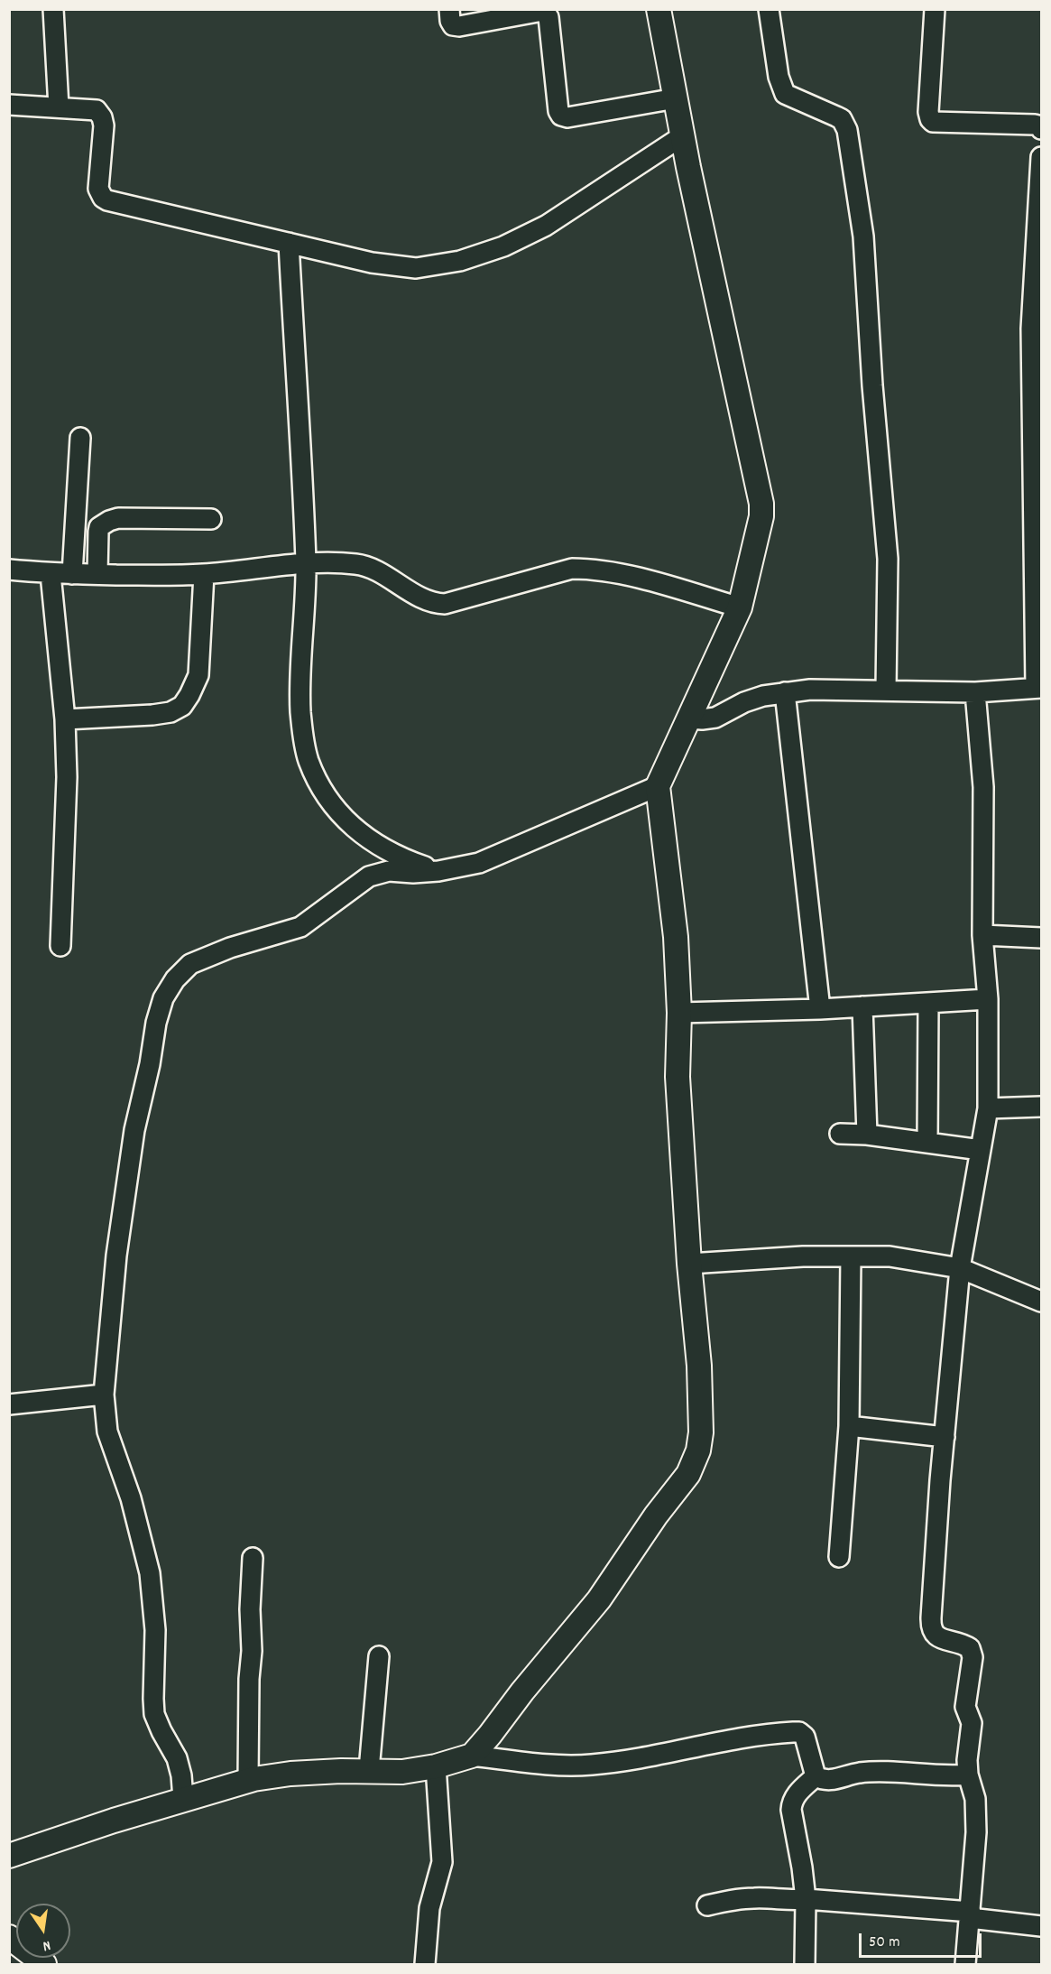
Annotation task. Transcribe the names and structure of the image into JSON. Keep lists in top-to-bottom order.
{
  "scale_bar": "50 m",
  "north": "bottom"
}
